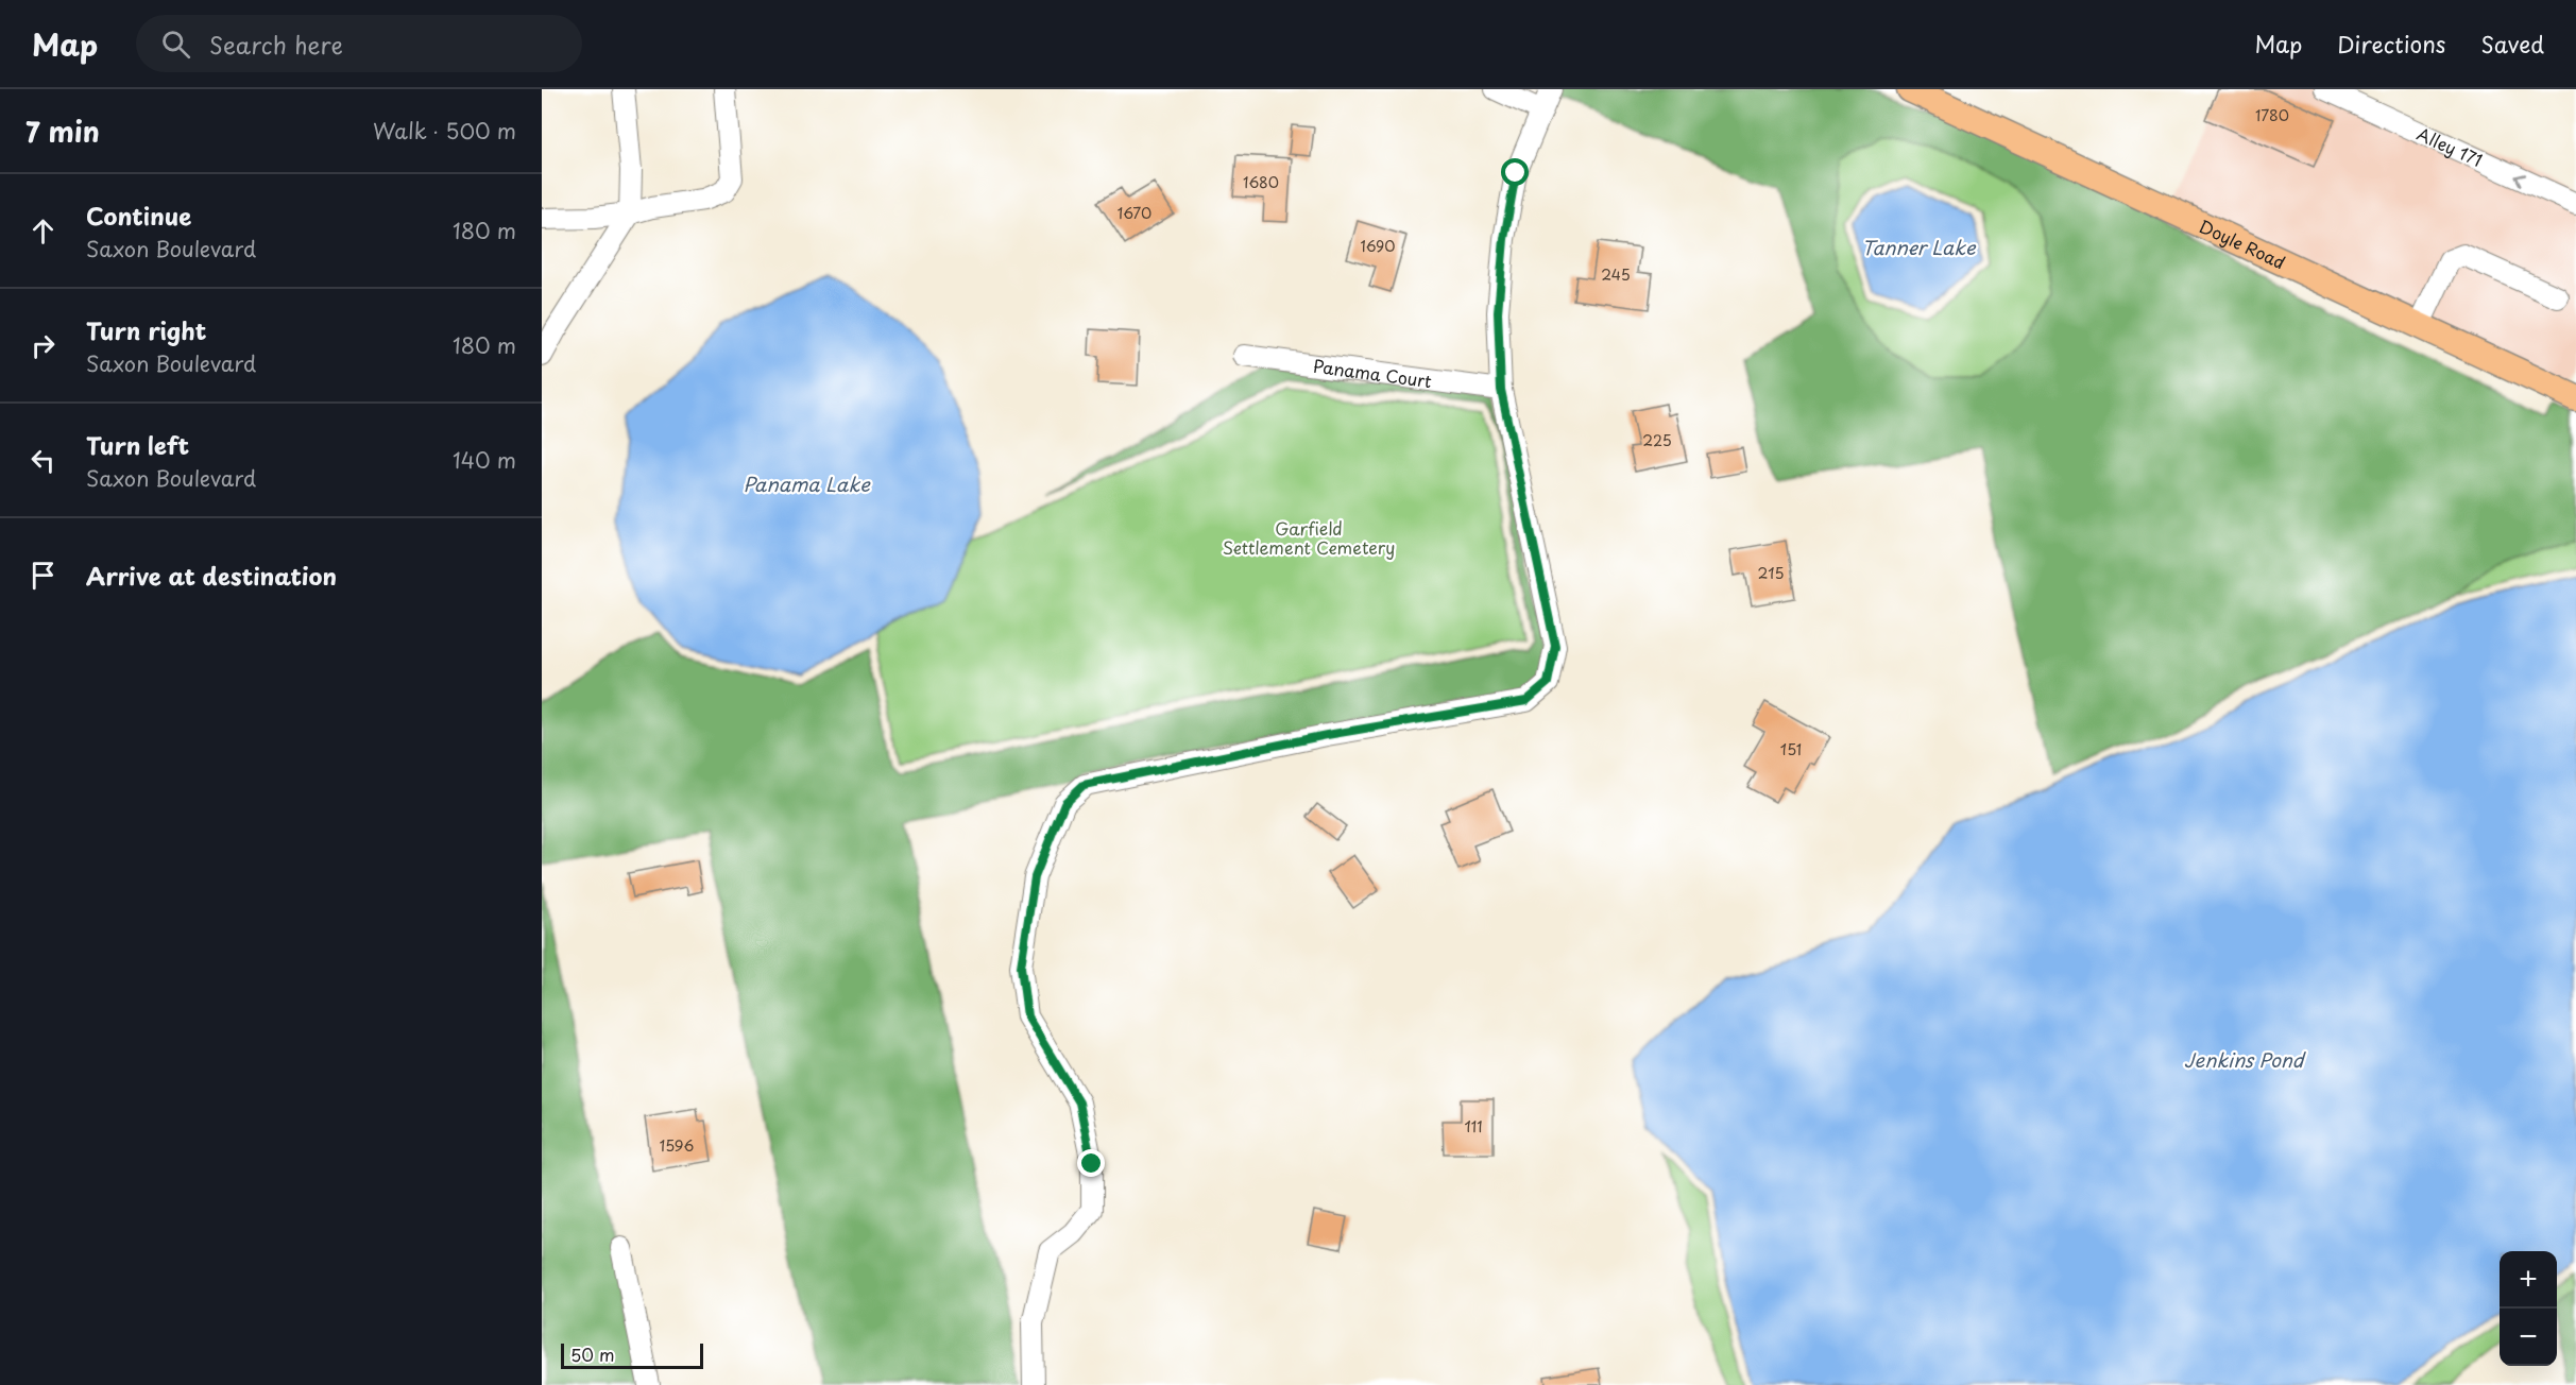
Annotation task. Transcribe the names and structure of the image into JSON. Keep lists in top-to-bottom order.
{
  "streets": {
    "main road": ["Doyle Road"],
    "street": ["Alley 171", "Panama Court"]
  },
  "one_way": ["Alley 171"],
  "water": ["Tanner Lake", "Panama Lake", "Jenkins Pond"],
  "parks": ["Garfield Settlement Cemetery"],
  "house_numbers": [
    "1780",
    "1680",
    "1670",
    "1690",
    "245",
    "225",
    "215",
    "151",
    "111",
    "1596"
  ],
  "scale_bar": "50 m",
  "page": {
    "header": "Map",
    "search": "Search here",
    "nav": ["Map", "Directions", "Saved"],
    "heading": ["7 min", "Walk · 500 m"],
    "list": [
      ["Continue", "Saxon Boulevard", "180 m"],
      ["Turn right", "Saxon Boulevard", "180 m"],
      ["Turn left", "Saxon Boulevard", "140 m"],
      "Arrive at destination"
    ],
    "map_buttons": ["+", "−"],
    "scale": "50 m"
  }
}
